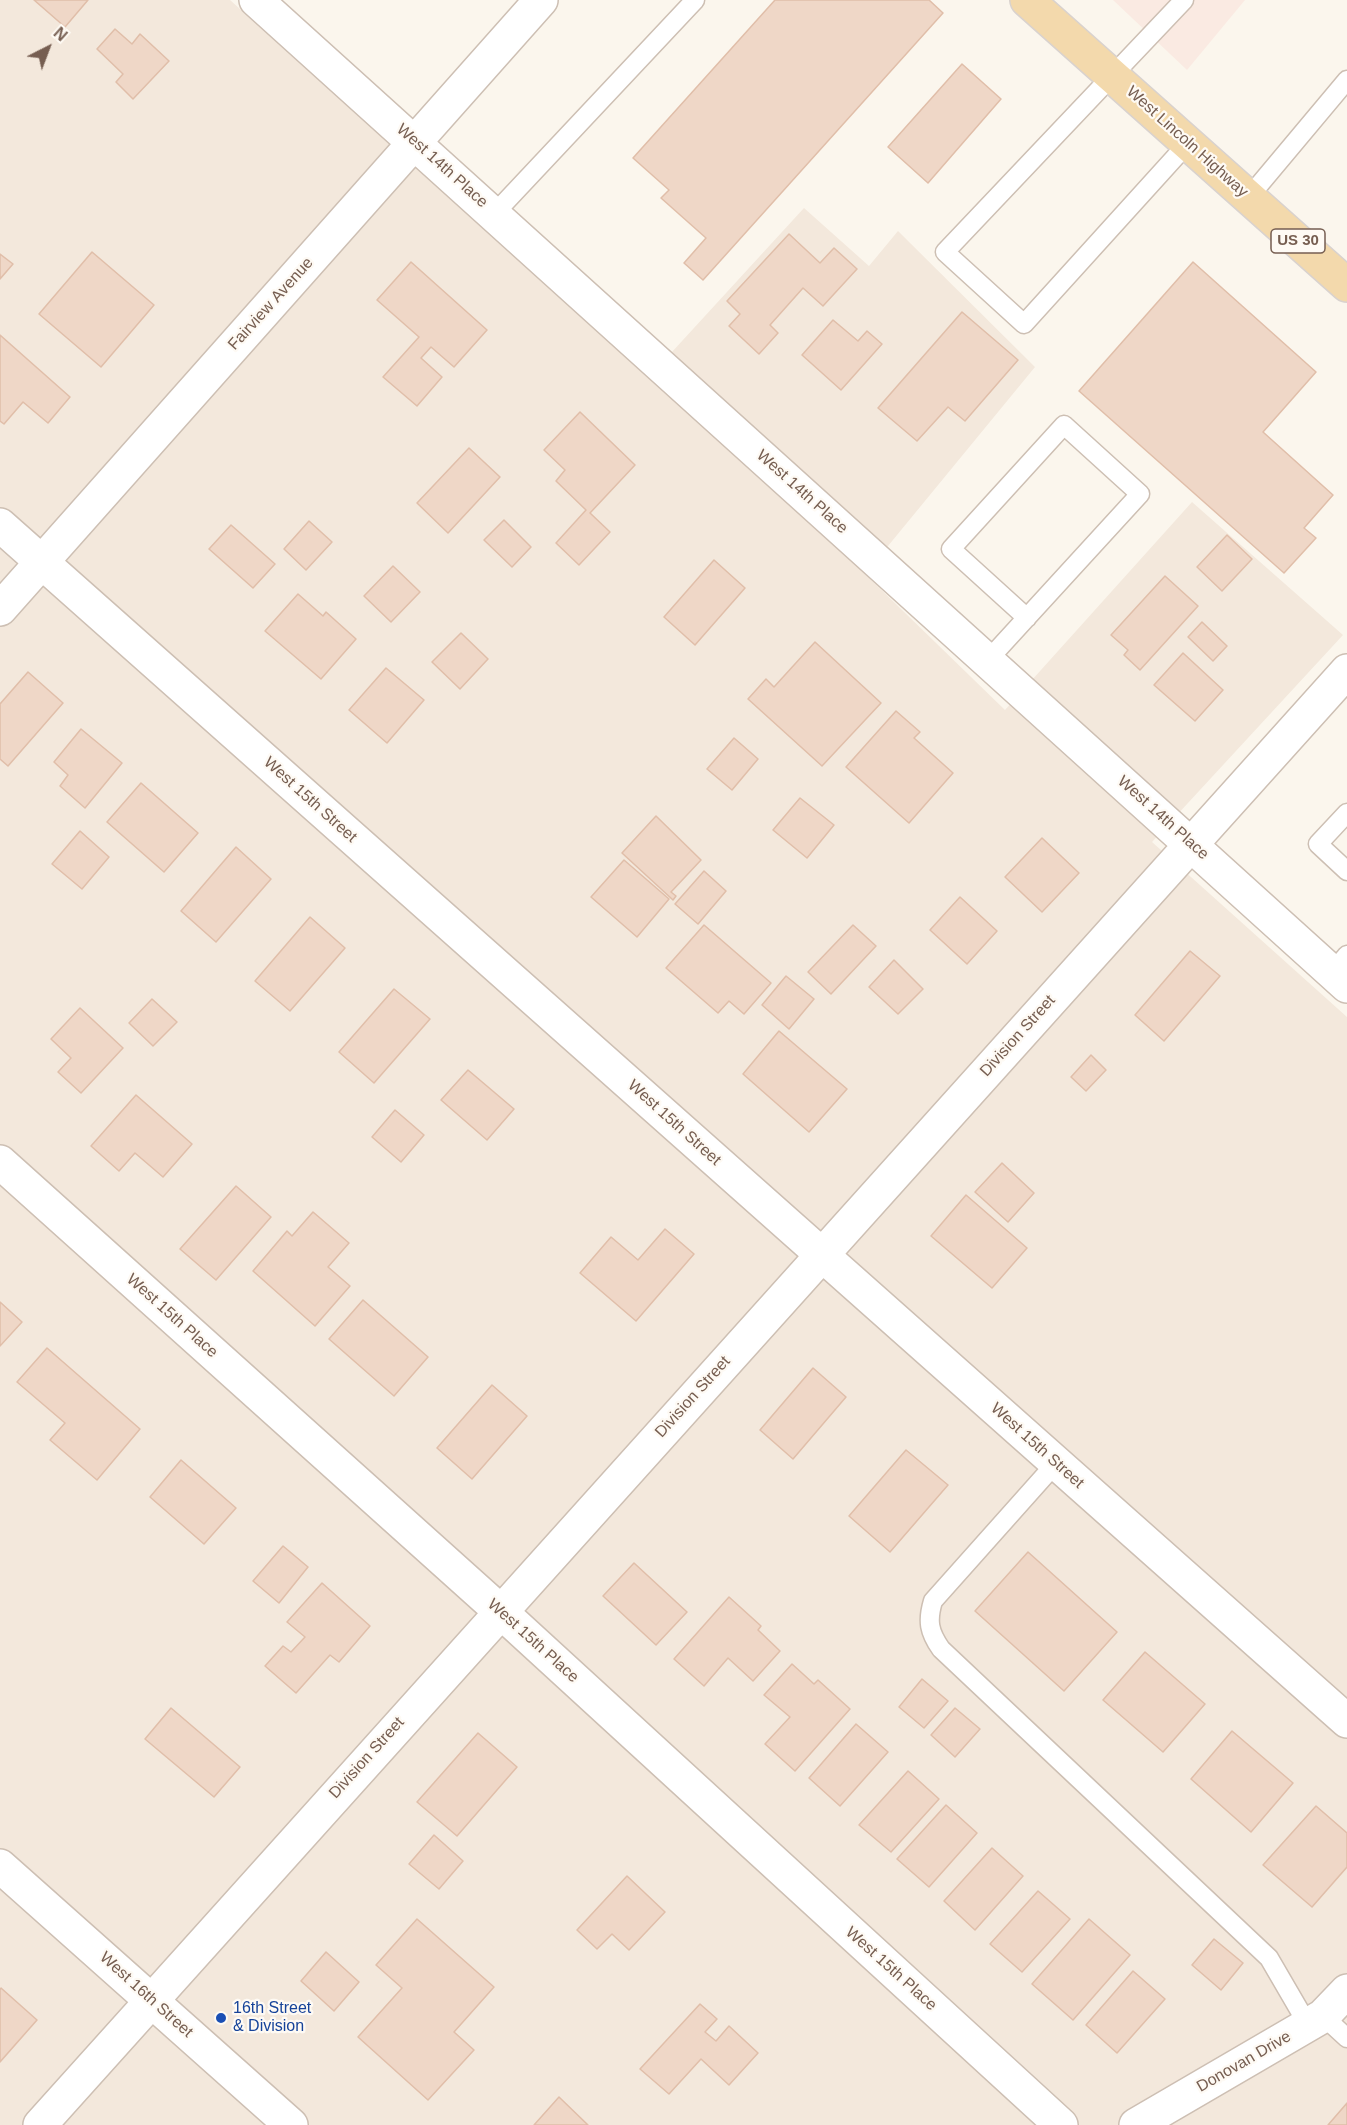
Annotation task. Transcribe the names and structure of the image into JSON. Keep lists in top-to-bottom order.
{
  "streets": {
    "main road": ["West Lincoln Highway", "US 30"],
    "street": [
      "West 14th Place",
      "Fairview Avenue",
      "West 15th Street",
      "Division Street",
      "West 15th Place",
      "West 16th Street",
      "Donovan Drive"
    ]
  },
  "crossings": [
    ["West 14th Place", "Fairview Avenue"],
    ["West 14th Place", "Division Street"],
    ["Fairview Avenue", "West 15th Street"],
    ["West 15th Street", "Division Street"],
    ["Division Street", "West 15th Place"],
    ["Division Street", "West 16th Street"]
  ],
  "places": ["16th Street & Division"],
  "north": "top right"
}
